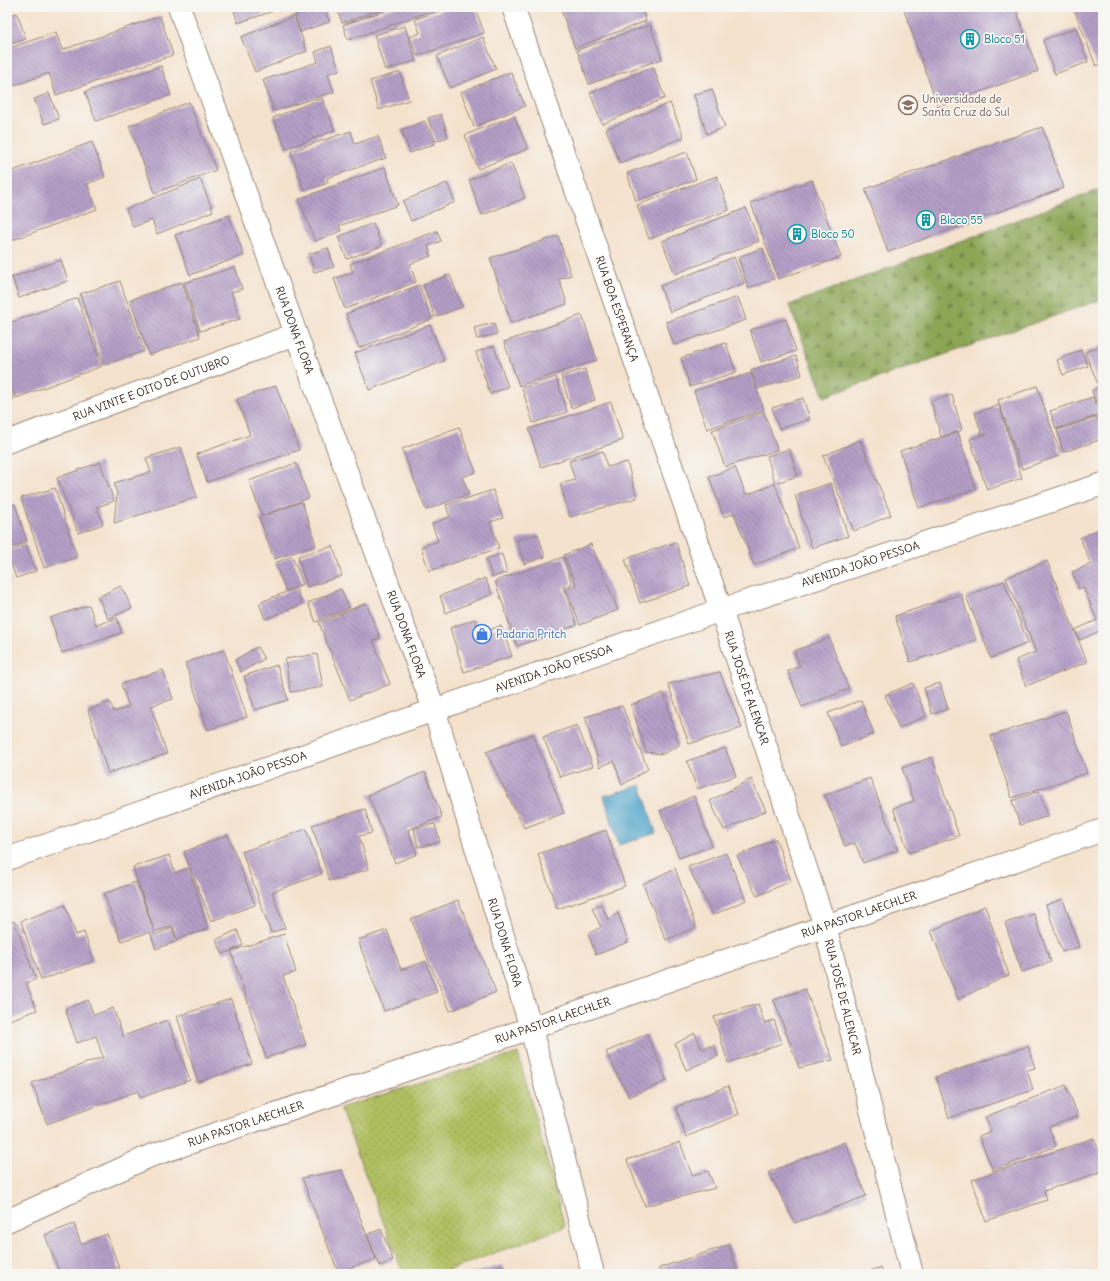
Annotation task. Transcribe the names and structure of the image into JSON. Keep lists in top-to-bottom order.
{
  "streets": {
    "street": [
      "RUA BOA ESPERANÇA",
      "RUA DONA FLORA",
      "RUA VINTE E OITO DE OUTUBRO",
      "AVENIDA JOÃO PESSOA",
      "RUA JOSÉ DE ALENCAR",
      "RUA PASTOR LAECHLER"
    ]
  },
  "crossings": [
    ["RUA BOA ESPERANÇA", "AVENIDA JOÃO PESSOA"],
    ["RUA BOA ESPERANÇA", "RUA JOSÉ DE ALENCAR"],
    ["RUA DONA FLORA", "RUA VINTE E OITO DE OUTUBRO"],
    ["RUA DONA FLORA", "AVENIDA JOÃO PESSOA"],
    ["RUA DONA FLORA", "RUA PASTOR LAECHLER"],
    ["AVENIDA JOÃO PESSOA", "RUA JOSÉ DE ALENCAR"],
    ["RUA JOSÉ DE ALENCAR", "RUA PASTOR LAECHLER"]
  ],
  "places": {
    "building": ["Bloco 51", "Bloco 55", "Bloco 50"],
    "school or university": ["Universidade de Santa Cruz do Sul"],
    "shop": ["Padaria Pritch"]
  }
}
